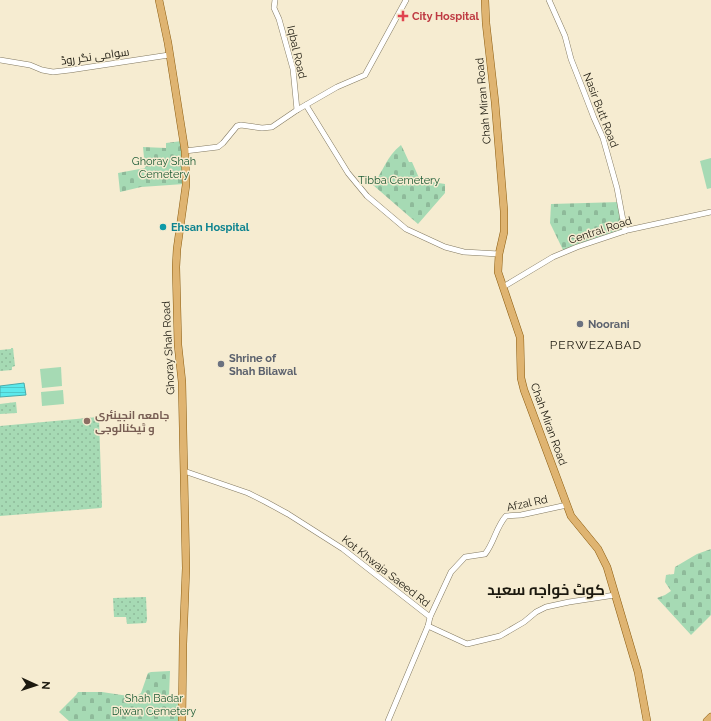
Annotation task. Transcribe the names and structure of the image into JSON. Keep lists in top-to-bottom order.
{
  "streets": {
    "main road": ["Chah Miran Road", "Ghoray Shah Road"],
    "street": [
      "Iqbal Road",
      "سوامی نگر روڈ",
      "Nasir Butt Road",
      "Central Road",
      "Afzal Rd",
      "Kot Khwaja Saeed Rd"
    ]
  },
  "crossings": [
    ["سوامی نگر روڈ", "Ghoray Shah Road"],
    ["Chah Miran Road", "Central Road"],
    ["Chah Miran Road", "Afzal Rd"],
    ["Nasir Butt Road", "Central Road"],
    ["Ghoray Shah Road", "Kot Khwaja Saeed Rd"],
    ["Afzal Rd", "Kot Khwaja Saeed Rd"]
  ],
  "districts": ["PERWEZABAD", "کوٹ خواجہ سعید"],
  "parks": ["Ghoray Shah Cemetery", "Tibba Cemetery", "Shah Badar Diwan Cemetery"],
  "places": {
    "health": ["City Hospital"],
    "other": [
      "Ehsan Hospital",
      "Noorani",
      "Shrine of Shah Bilawal",
      "جامعہ انجینئری و ٹیکنالوجی"
    ]
  },
  "north": "right"
}
